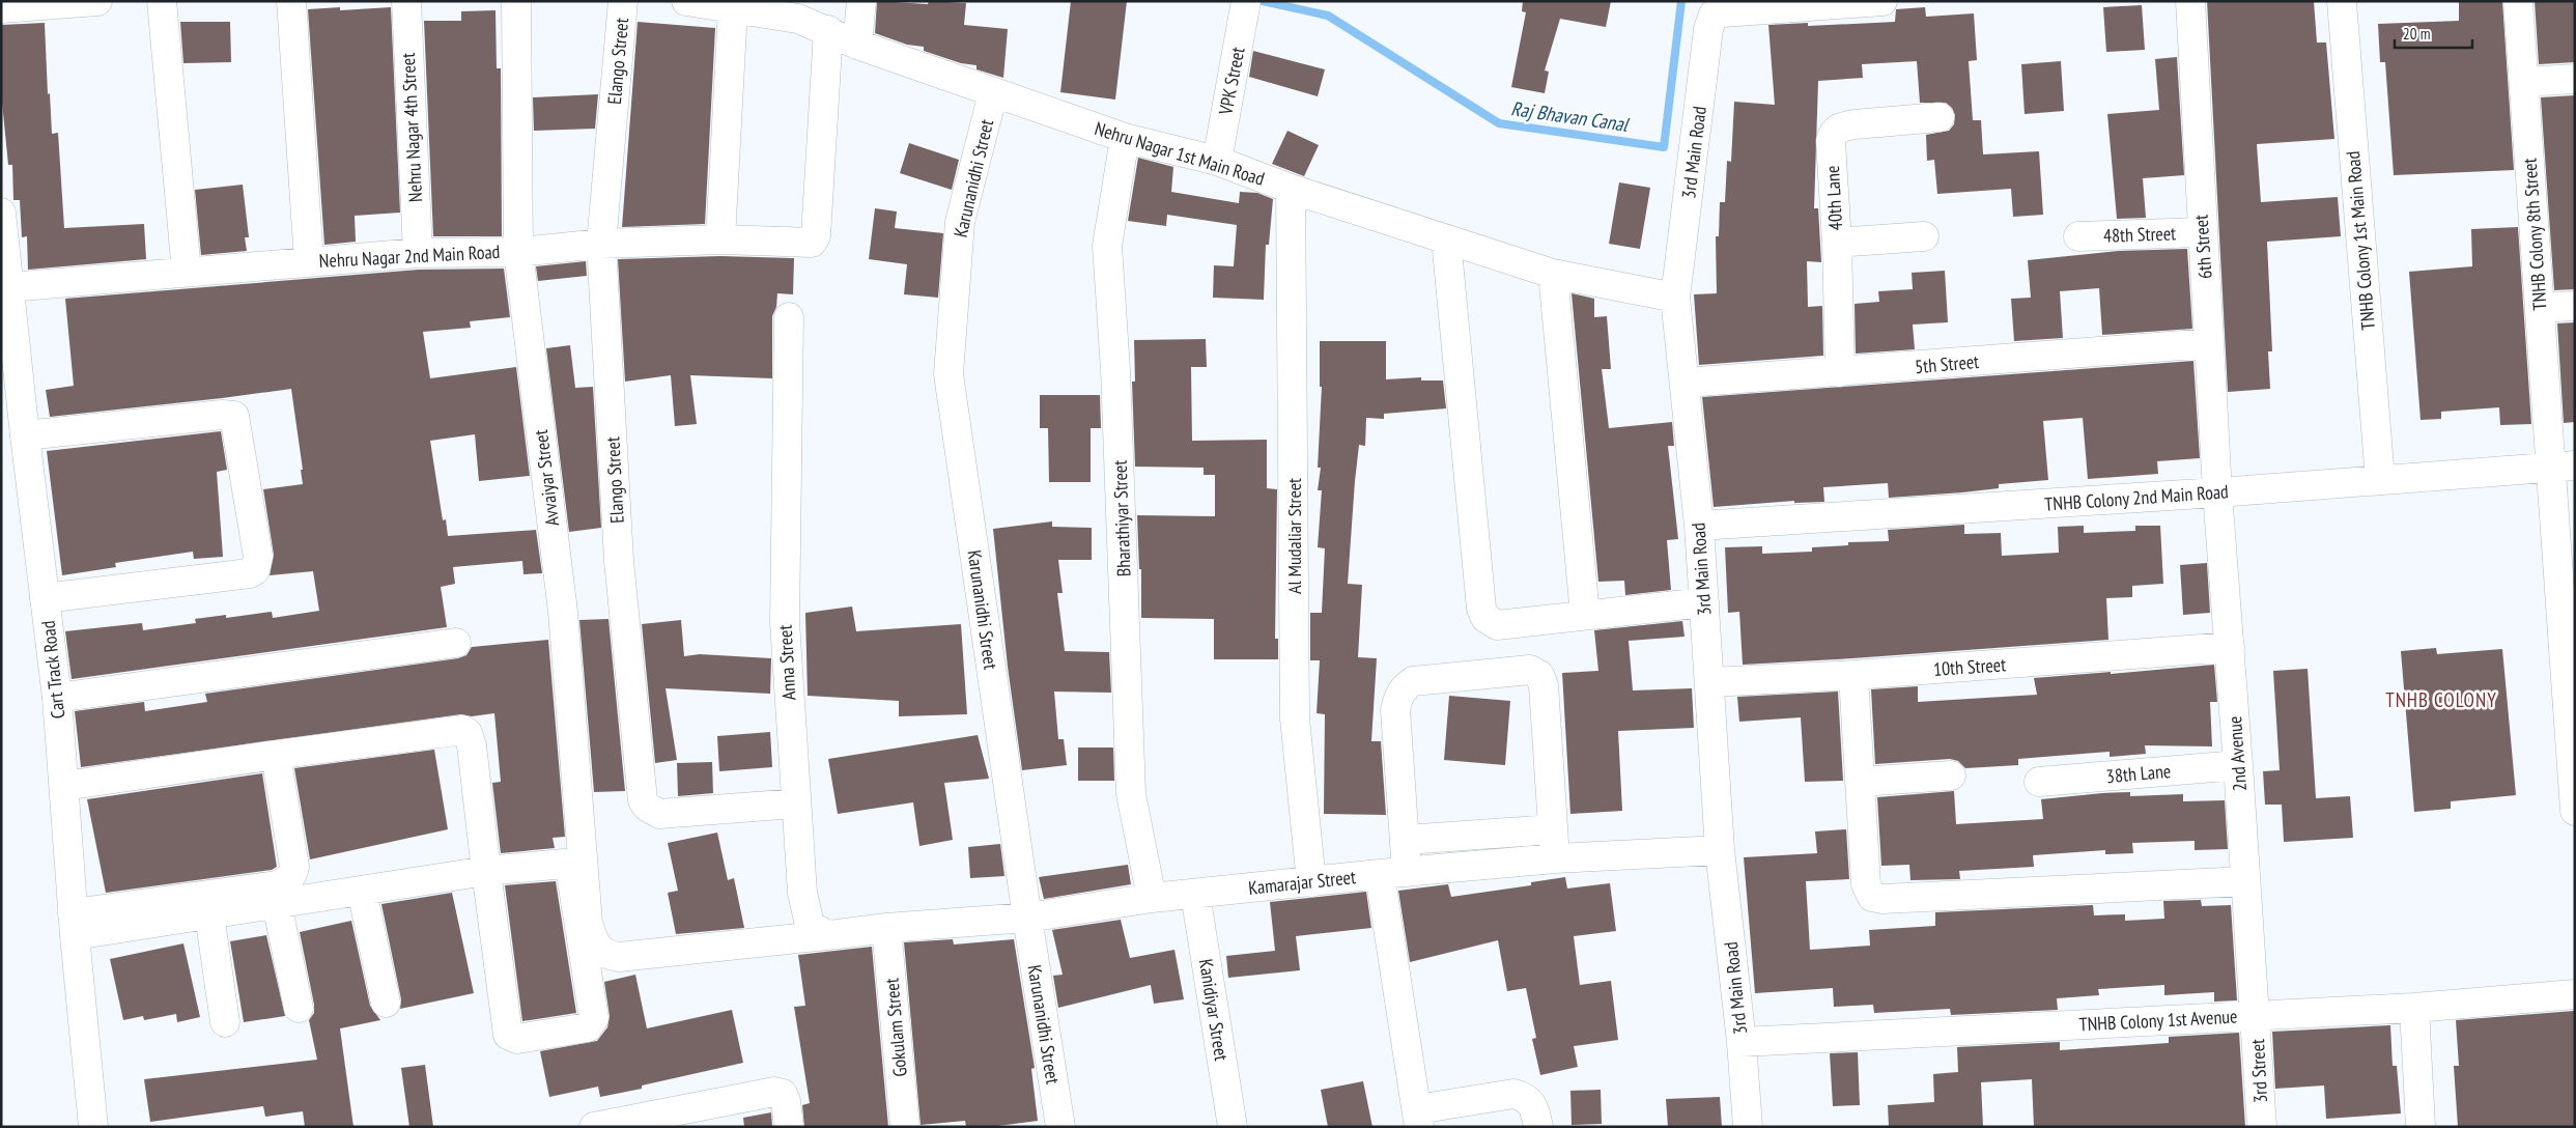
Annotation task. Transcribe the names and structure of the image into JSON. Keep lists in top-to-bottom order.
{
  "streets": {
    "street": [
      "Elango Street",
      "VPK Street",
      "Nehru Nagar 4th Street",
      "3rd Main Road",
      "Nehru Nagar 1st Main Road",
      "Karunanidhi Street",
      "40th Lane",
      "48th Street",
      "TNHB Colony 8th Street",
      "TNHB Colony 1st Main Road",
      "6th Street",
      "Nehru Nagar 2nd Main Road",
      "5th Street",
      "Avvaiyar Street",
      "TNHB Colony 2nd Main Road",
      "Bharathiyar Street",
      "Al Mudaliar Street",
      "Anna Street",
      "10th Street",
      "Cart Track Road",
      "2nd Avenue",
      "38th Lane",
      "Kamarajar Street",
      "Kanidiyar Street",
      "TNHB Colony 1st Avenue",
      "Gokulam Street",
      "3rd Street"
    ]
  },
  "crossings": [
    ["Elango Street", "Nehru Nagar 2nd Main Road"],
    ["Elango Street", "Anna Street"],
    ["VPK Street", "Nehru Nagar 1st Main Road"],
    ["Nehru Nagar 4th Street", "Nehru Nagar 2nd Main Road"],
    ["3rd Main Road", "Nehru Nagar 1st Main Road"],
    ["3rd Main Road", "5th Street"],
    ["3rd Main Road", "TNHB Colony 2nd Main Road"],
    ["3rd Main Road", "10th Street"],
    ["3rd Main Road", "Kamarajar Street"],
    ["3rd Main Road", "TNHB Colony 1st Avenue"],
    ["Nehru Nagar 1st Main Road", "Karunanidhi Street"],
    ["Nehru Nagar 1st Main Road", "Nehru Nagar 2nd Main Road"],
    ["Nehru Nagar 1st Main Road", "Bharathiyar Street"],
    ["Nehru Nagar 1st Main Road", "Al Mudaliar Street"],
    ["Karunanidhi Street", "Kamarajar Street"],
    ["40th Lane", "5th Street"],
    ["48th Street", "6th Street"],
    ["TNHB Colony 8th Street", "TNHB Colony 2nd Main Road"],
    ["TNHB Colony 1st Main Road", "TNHB Colony 2nd Main Road"],
    ["6th Street", "5th Street"],
    ["6th Street", "TNHB Colony 2nd Main Road"],
    ["6th Street", "2nd Avenue"],
    ["Nehru Nagar 2nd Main Road", "Avvaiyar Street"],
    ["Nehru Nagar 2nd Main Road", "Cart Track Road"],
    ["Avvaiyar Street", "Anna Street"],
    ["TNHB Colony 2nd Main Road", "2nd Avenue"],
    ["Bharathiyar Street", "Kamarajar Street"],
    ["Al Mudaliar Street", "Kamarajar Street"],
    ["10th Street", "2nd Avenue"],
    ["2nd Avenue", "38th Lane"],
    ["2nd Avenue", "TNHB Colony 1st Avenue"],
    ["2nd Avenue", "3rd Street"],
    ["Kamarajar Street", "Kanidiyar Street"],
    ["Kamarajar Street", "Gokulam Street"],
    ["TNHB Colony 1st Avenue", "3rd Street"]
  ],
  "districts": ["TNHB COLONY"],
  "water": ["Raj Bhavan Canal"],
  "scale_bar": "20 m"
}
